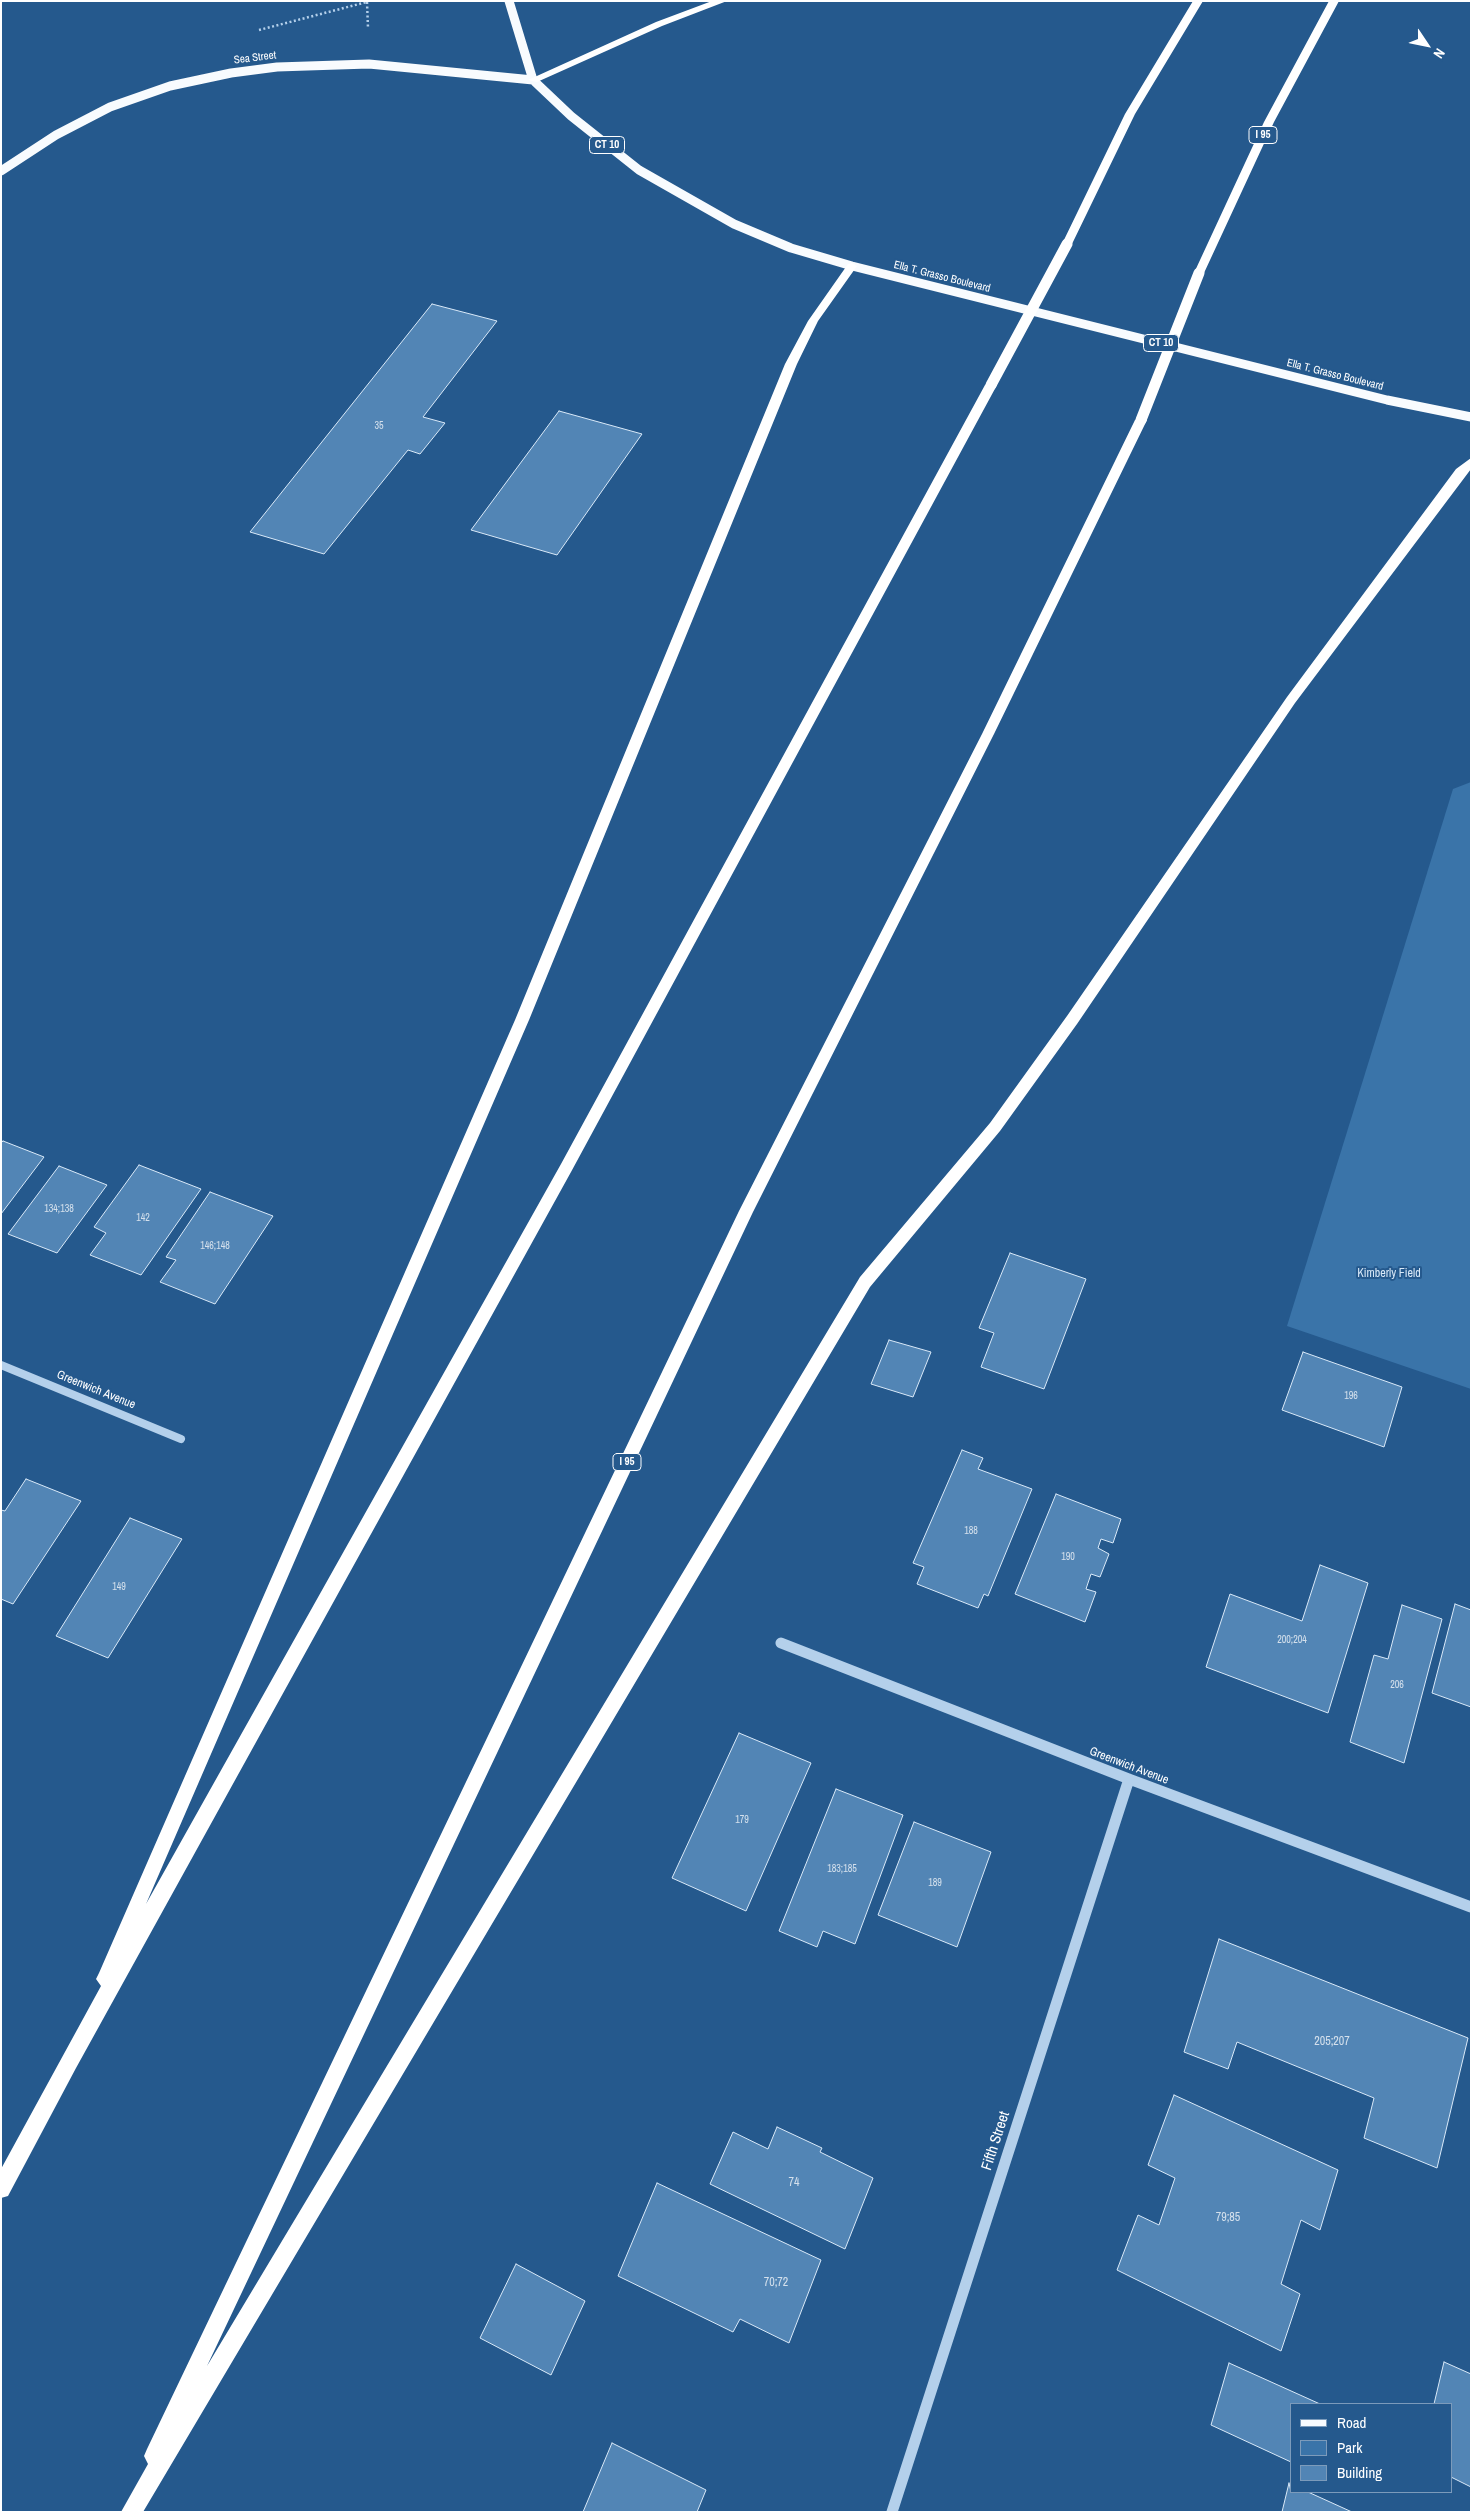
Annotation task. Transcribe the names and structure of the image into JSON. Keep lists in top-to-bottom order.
{
  "streets": {
    "highway": ["I 95"],
    "main road": ["Sea Street", "CT 10", "Ella T. Grasso Boulevard"],
    "street": ["Greenwich Avenue", "Fifth Street"]
  },
  "crossings": [
    ["Sea Street", "Ella T. Grasso Boulevard"],
    ["Greenwich Avenue", "Fifth Street"]
  ],
  "parks": ["Kimberly Field"],
  "house_numbers": [
    "35",
    "134;138",
    "142",
    "146;148",
    "196",
    "188",
    "190",
    "149",
    "200;204",
    "206",
    "179",
    "183;185",
    "189",
    "205;207",
    "74",
    "79;85",
    "70;72"
  ],
  "legend": ["Road", "Park", "Building"],
  "north": "bottom right"
}
